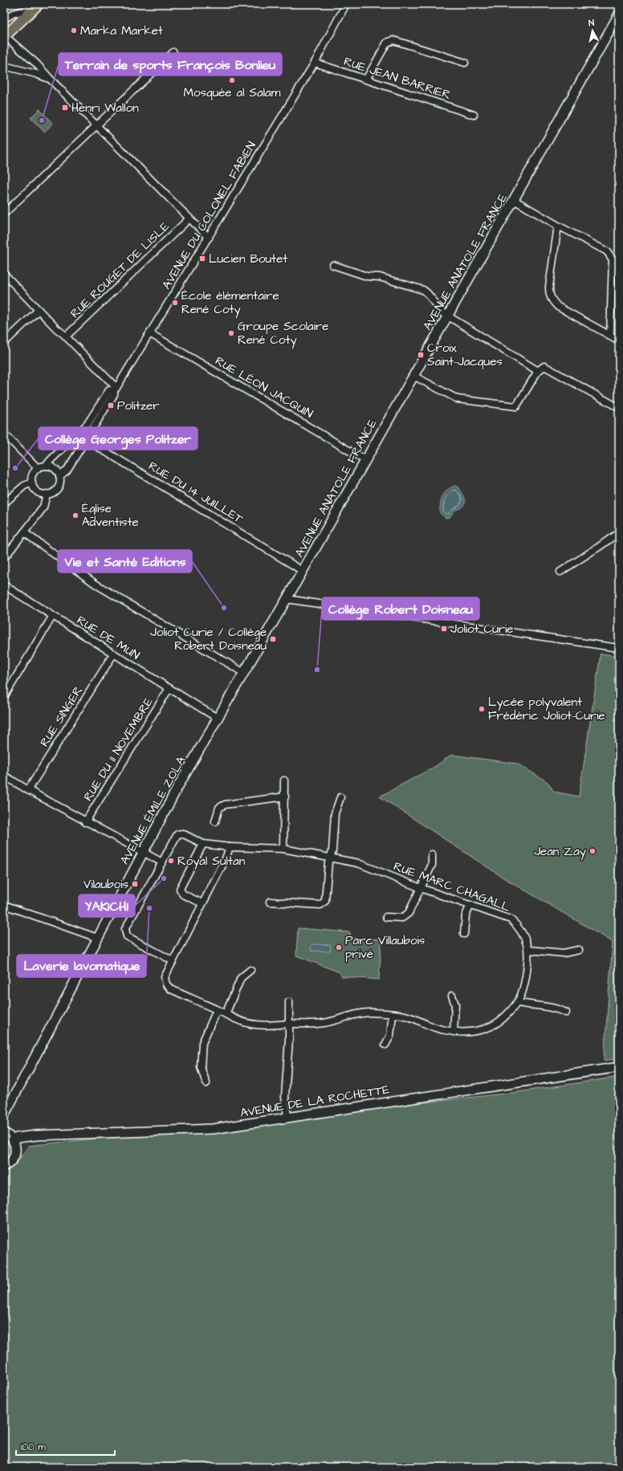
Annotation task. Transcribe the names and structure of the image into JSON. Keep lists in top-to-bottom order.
{
  "streets": {
    "main road": ["AVENUE ANATOLE FRANCE", "AVENUE ÉMILE ZOLA", "AVENUE DE LA ROCHETTE"],
    "street": [
      "RUE JEAN BARRIER",
      "AVENUE DU COLONEL FABIEN",
      "RUE ROUGET DE LISLE",
      "RUE LÉON JACQUIN",
      "RUE DU 14 JUILLET",
      "RUE DE MUN",
      "RUE SINGER",
      "RUE DU 11 NOVEMBRE",
      "RUE MARC CHAGALL"
    ]
  },
  "crossings": [
    ["RUE JEAN BARRIER", "AVENUE DU COLONEL FABIEN"],
    ["AVENUE DU COLONEL FABIEN", "RUE LÉON JACQUIN"],
    ["AVENUE DU COLONEL FABIEN", "RUE DU 14 JUILLET"],
    ["AVENUE ANATOLE FRANCE", "RUE LÉON JACQUIN"],
    ["AVENUE ANATOLE FRANCE", "RUE DU 14 JUILLET"],
    ["AVENUE ANATOLE FRANCE", "AVENUE ÉMILE ZOLA"],
    ["RUE DU 14 JUILLET", "AVENUE ÉMILE ZOLA"],
    ["RUE DE MUN", "RUE SINGER"],
    ["RUE DE MUN", "RUE DU 11 NOVEMBRE"],
    ["RUE DE MUN", "AVENUE ÉMILE ZOLA"]
  ],
  "places": {
    "other": [
      "Marka Market",
      "Mosquée al Salam",
      "Terrain de sports François Bonlieu",
      "École élémentaire René Coty",
      "Groupe Scolaire René Coty",
      "Collège Georges Politzer",
      "Église Adventiste",
      "Vie et Santé Editions",
      "Collège Robert Doisneau",
      "Lycée polyvalent Frédéric Joliot-Curie",
      "Jean Zay",
      "Royal Sultan",
      "YAKICHI",
      "Laverie lavomatique",
      "Parc Villaubois privé"
    ],
    "transit": [
      "Henri Wallon",
      "Lucien Boutet",
      "Croix Saint-Jacques",
      "Politzer",
      "Joliot Curie",
      "Joliot Curie / Collège Robert Doisneau",
      "Vilaubois"
    ]
  },
  "scale_bar": "100 m",
  "north": "top"
}
